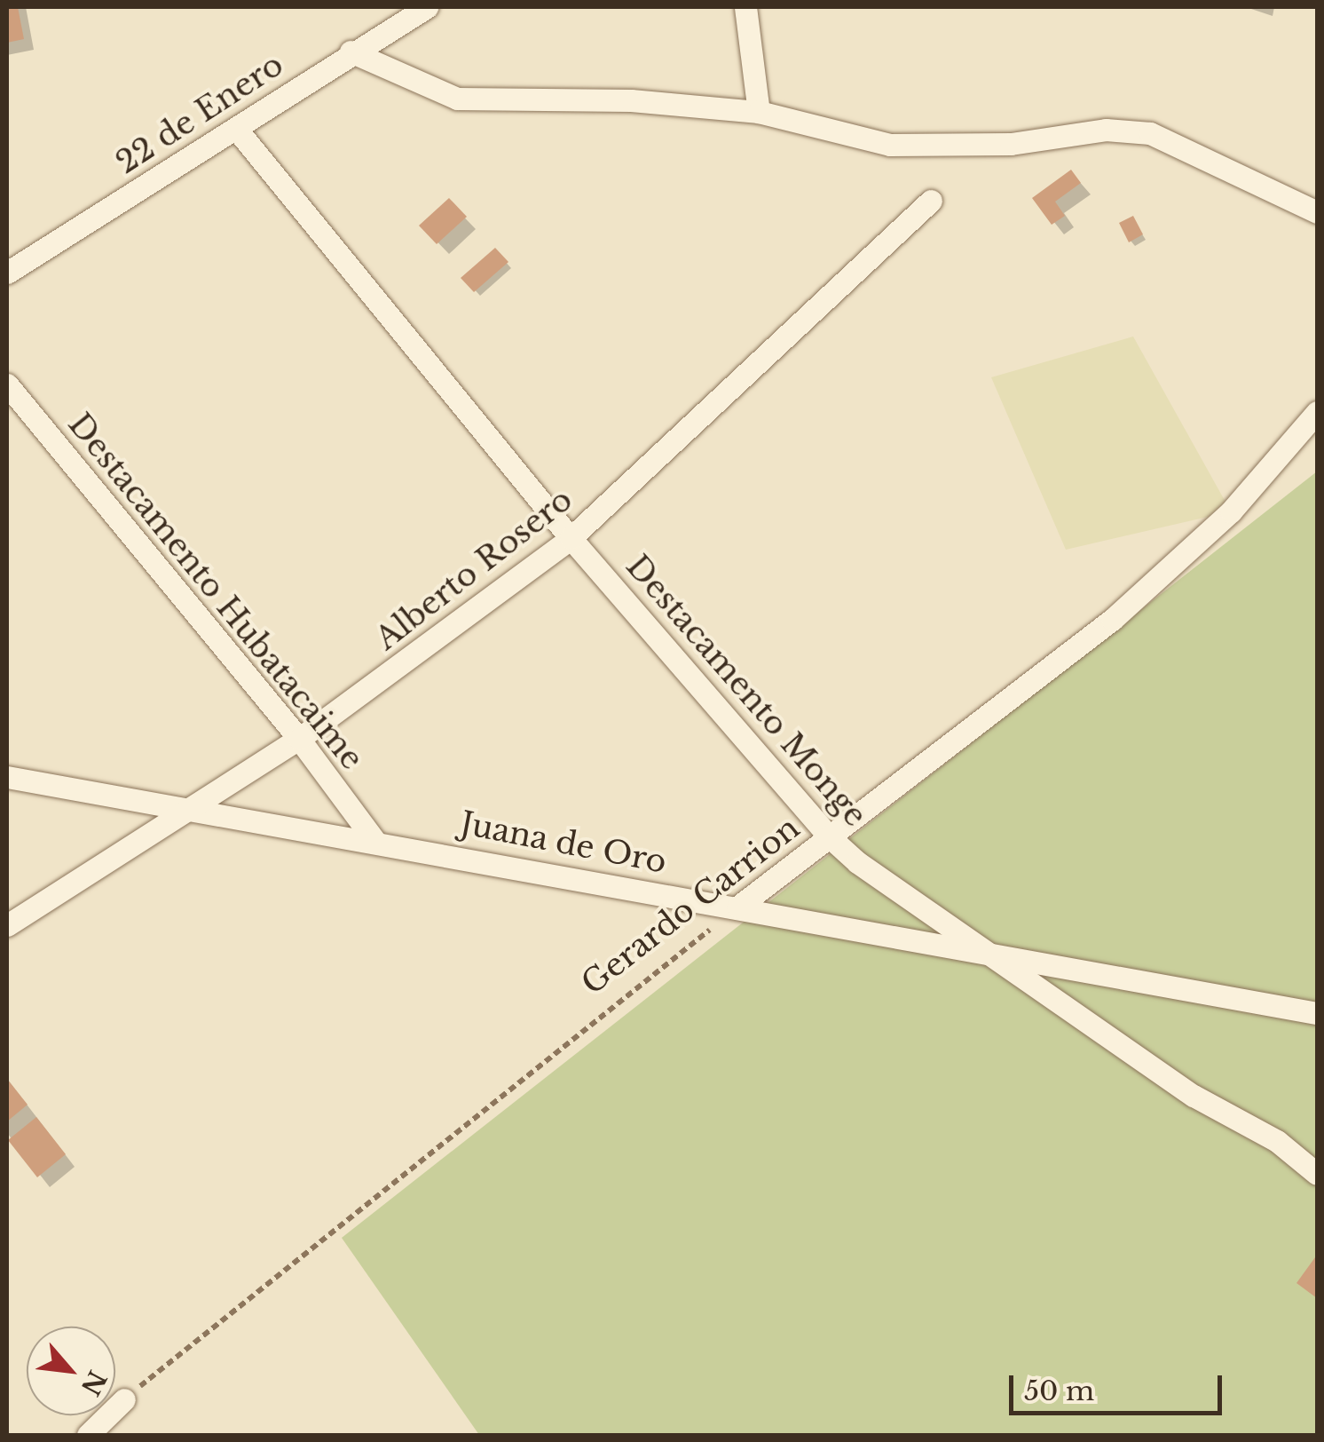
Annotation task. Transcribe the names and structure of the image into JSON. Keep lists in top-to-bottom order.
{
  "streets": {
    "street": [
      "22 de Enero",
      "Alberto Rosero",
      "Destacamento Hubatacaime",
      "Destacamento Monge",
      "Juana de Oro",
      "Gerardo Carrion"
    ]
  },
  "crossings": [
    ["22 de Enero", "Destacamento Monge"],
    ["Alberto Rosero", "Destacamento Hubatacaime"],
    ["Alberto Rosero", "Destacamento Monge"],
    ["Alberto Rosero", "Juana de Oro"],
    ["Destacamento Hubatacaime", "Juana de Oro"],
    ["Destacamento Monge", "Juana de Oro"],
    ["Destacamento Monge", "Gerardo Carrion"],
    ["Juana de Oro", "Gerardo Carrion"]
  ],
  "scale_bar": "50 m",
  "north": "bottom right"
}
